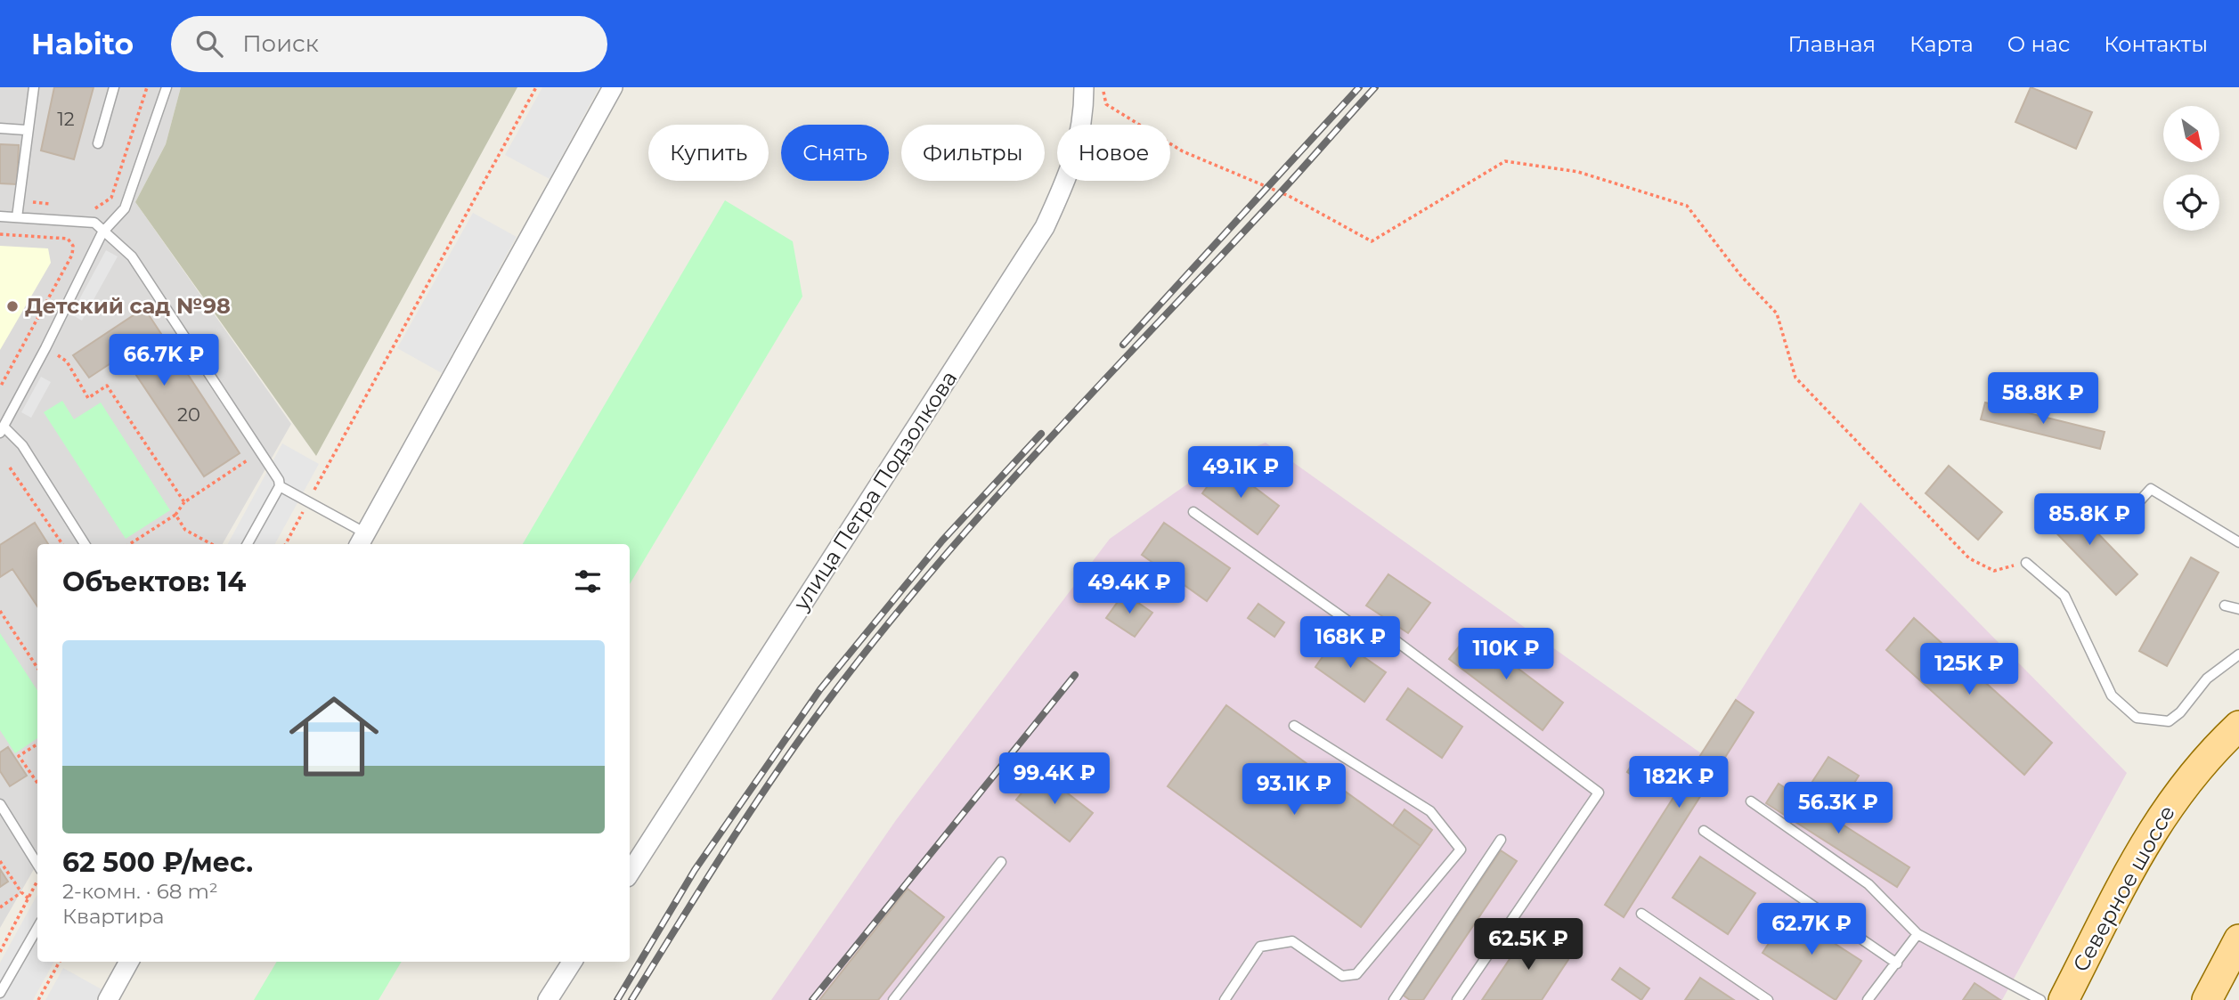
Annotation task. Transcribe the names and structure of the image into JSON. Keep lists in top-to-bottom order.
{
  "streets": {
    "main road": ["Северное шоссе"],
    "street": ["улица Петра Подзолкова"]
  },
  "places": ["Детский сад №98"],
  "house_numbers": ["12", "20"],
  "north": "bottom right",
  "page": {
    "header": "Habito",
    "search": "Поиск",
    "nav": [
      "Главная",
      "Карта",
      "О нас",
      "Контакты"
    ],
    "chip": [
      "Купить",
      "Снять",
      "Фильтры",
      "Новое"
    ],
    "price": [
      "66.7K ₽",
      "58.8K ₽",
      "49.1K ₽",
      "85.8K ₽",
      "49.4K ₽",
      "168K ₽",
      "110K ₽",
      "125K ₽",
      "99.4K ₽",
      "182K ₽",
      "93.1K ₽",
      "56.3K ₽",
      "62.7K ₽",
      "62.5K ₽"
    ],
    "heading": "Объектов: 14",
    "list": [
      {
        "name": "62 500 ₽/мес.",
        "note": "2-комн. · 68 m² · Квартира"
      }
    ]
  }
}
